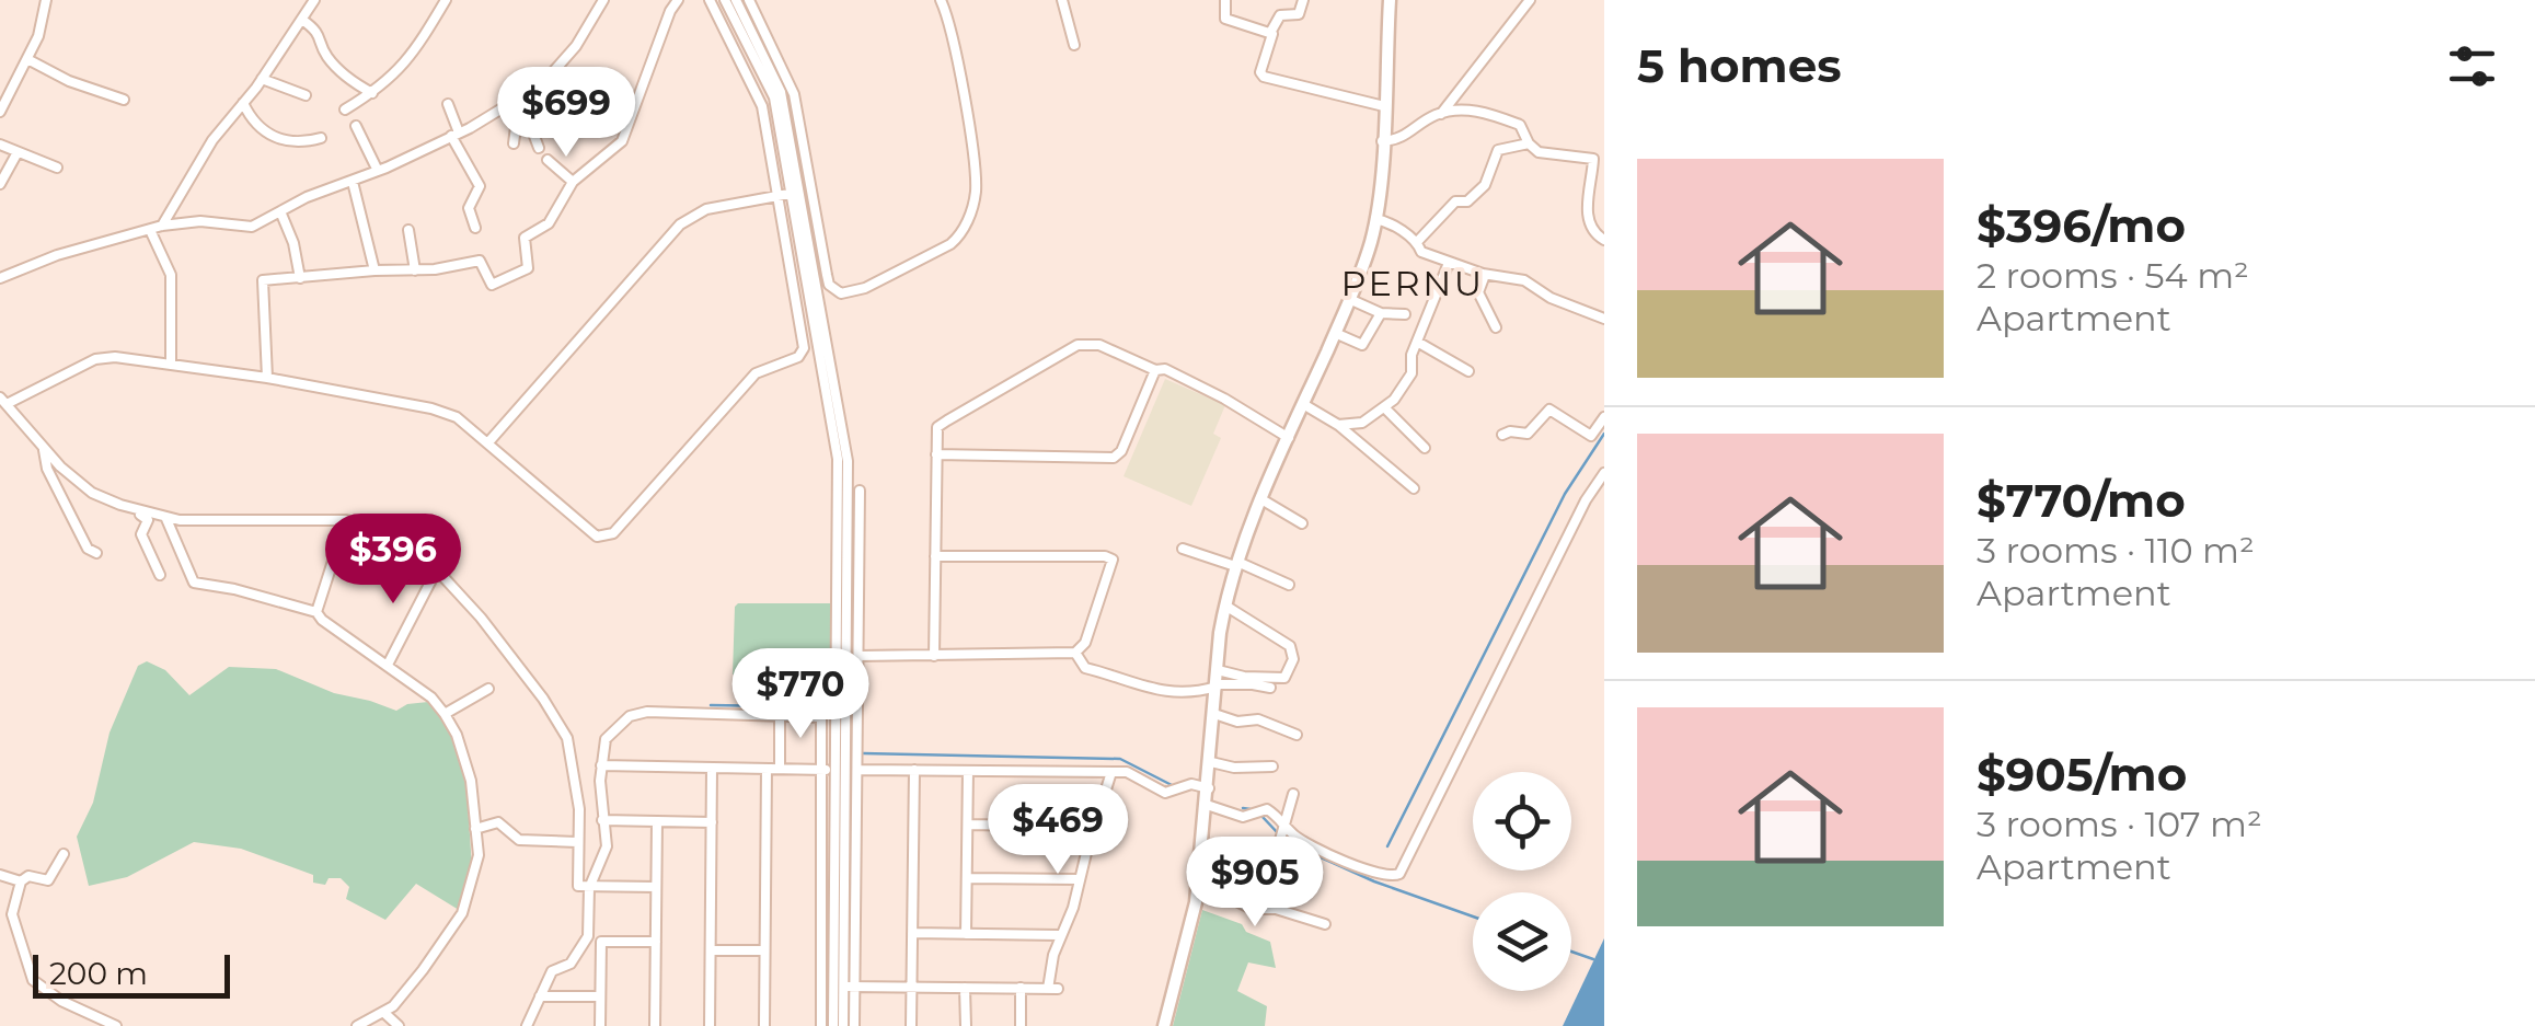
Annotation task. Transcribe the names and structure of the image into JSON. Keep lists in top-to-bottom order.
{
  "districts": ["PERNU"],
  "scale_bar": "200 m",
  "page": {
    "heading": "5 homes",
    "price": [
      "$699",
      "$396",
      "$770",
      "$469",
      "$905"
    ],
    "list": [
      {
        "name": "$396/mo",
        "note": "2 rooms · 54 m² · Apartment"
      },
      {
        "name": "$770/mo",
        "note": "3 rooms · 110 m² · Apartment"
      },
      {
        "name": "$905/mo",
        "note": "3 rooms · 107 m² · Apartment"
      }
    ],
    "scale": "200 m"
  }
}
